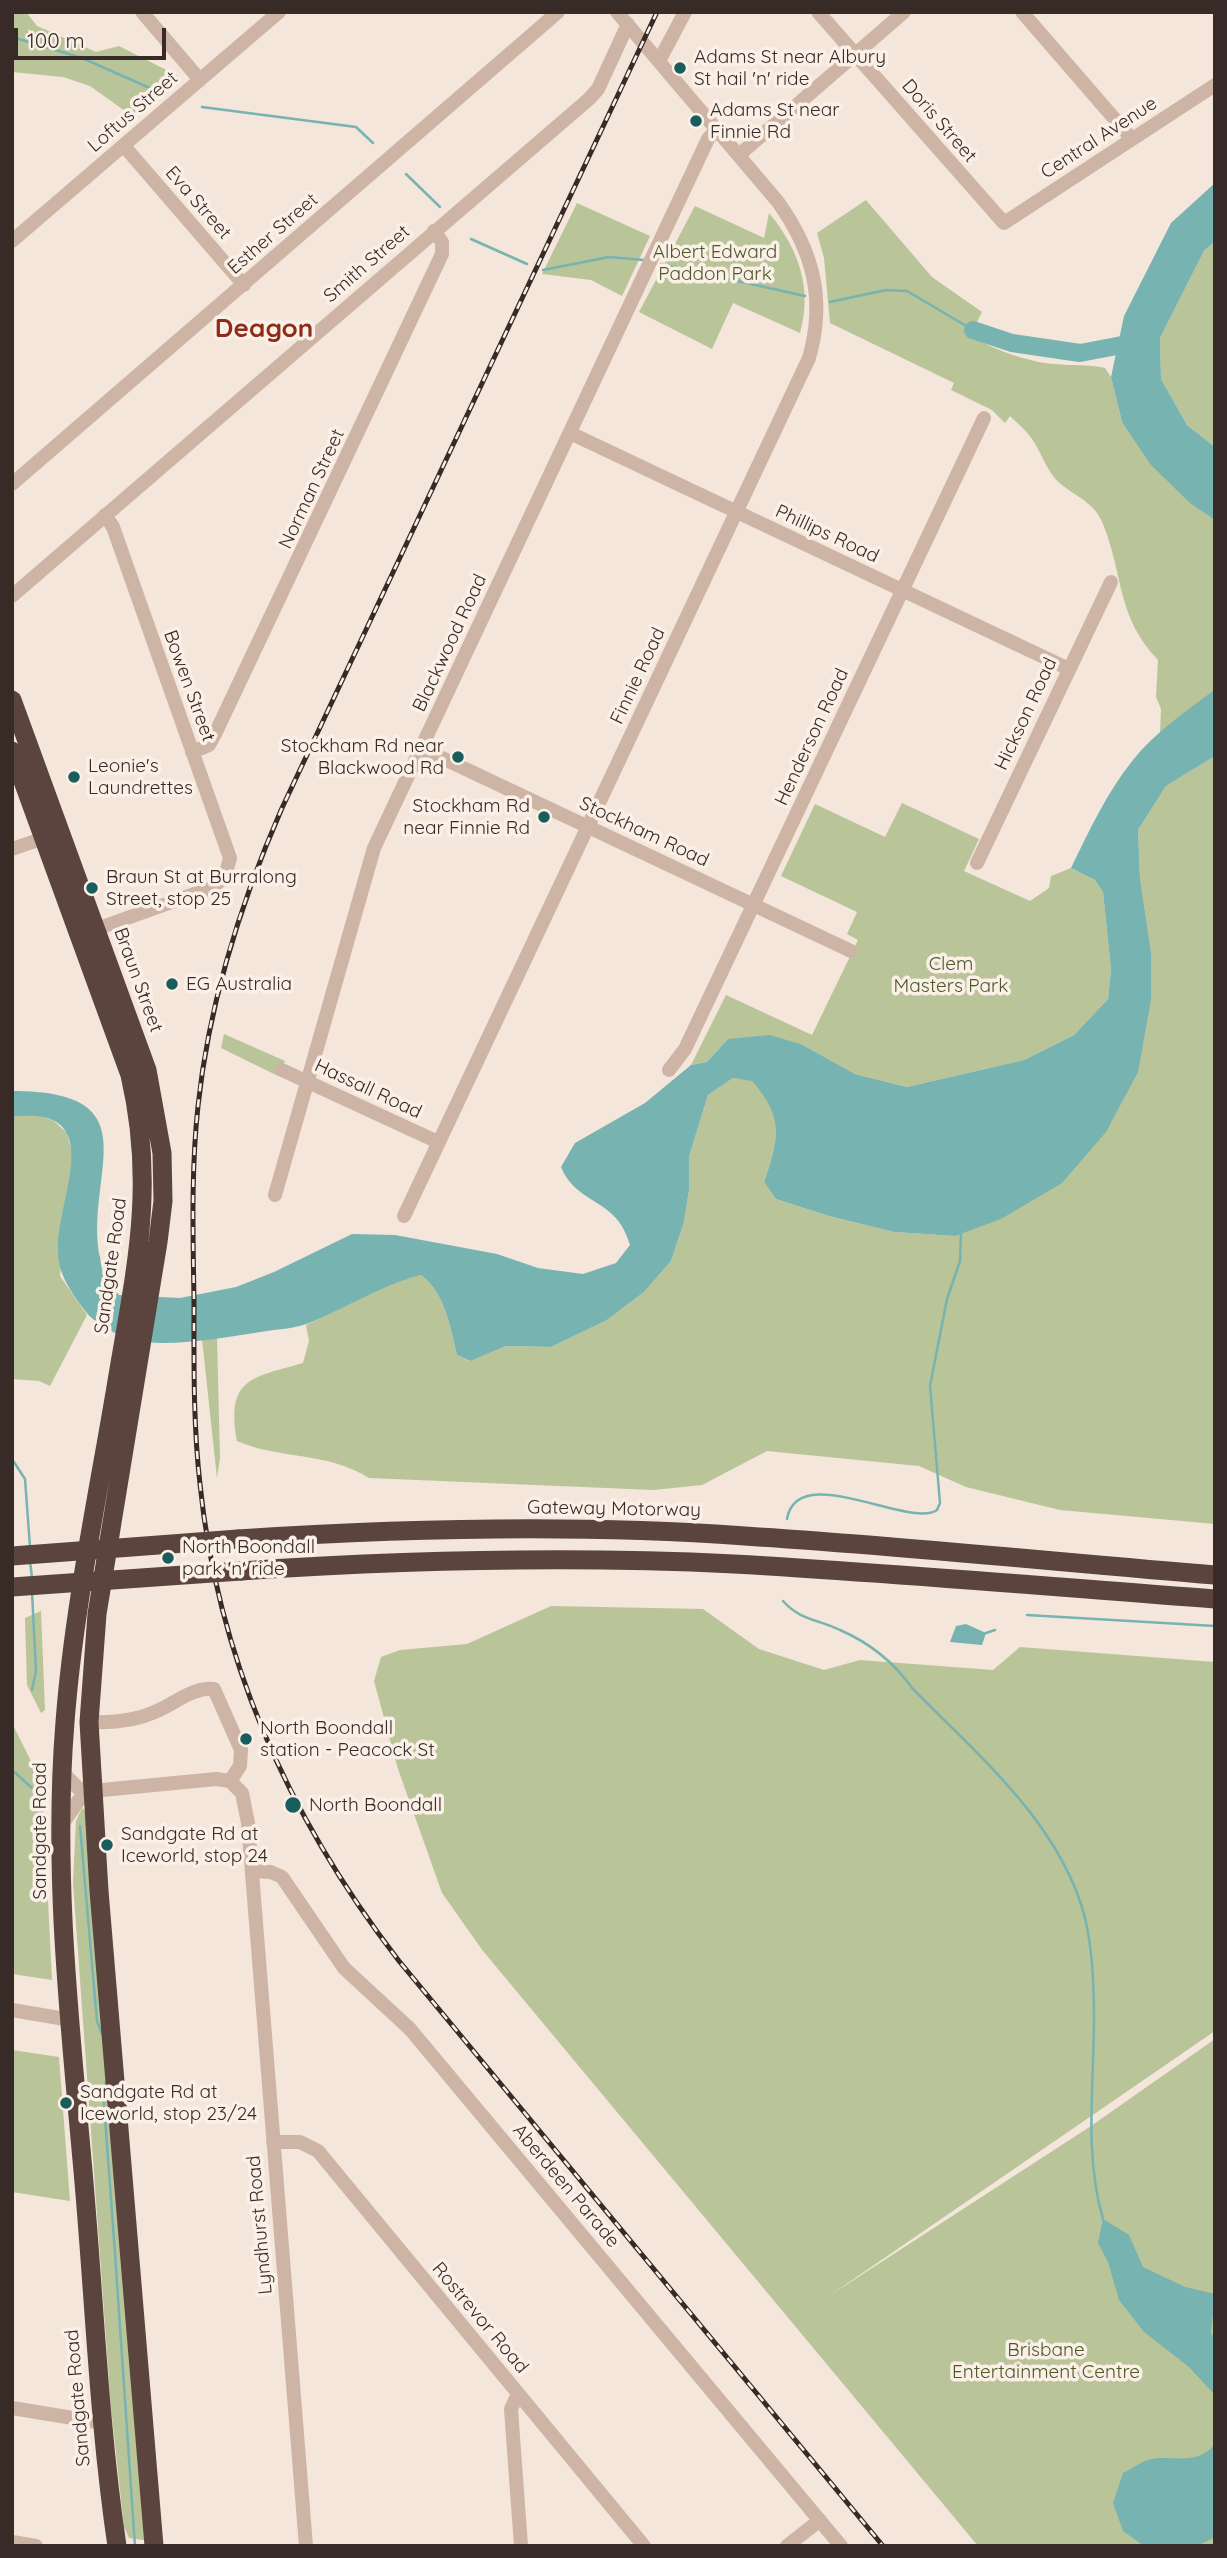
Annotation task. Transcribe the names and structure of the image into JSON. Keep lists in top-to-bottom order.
{
  "streets": {
    "highway": ["Braun Street", "Sandgate Road", "Gateway Motorway"],
    "street": [
      "Loftus Street",
      "Doris Street",
      "Central Avenue",
      "Eva Street",
      "Esther Street",
      "Smith Street",
      "Norman Street",
      "Phillips Road",
      "Blackwood Road",
      "Finnie Road",
      "Bowen Street",
      "Hickson Road",
      "Henderson Road",
      "Stockham Road",
      "Hassall Road",
      "Aberdeen Parade",
      "Lyndhurst Road",
      "Rostrevor Road"
    ]
  },
  "crossings": [
    ["Loftus Street", "Eva Street"],
    ["Doris Street", "Central Avenue"],
    ["Eva Street", "Esther Street"],
    ["Smith Street", "Norman Street"],
    ["Smith Street", "Finnie Road"],
    ["Smith Street", "Bowen Street"],
    ["Norman Street", "Bowen Street"],
    ["Phillips Road", "Blackwood Road"],
    ["Phillips Road", "Finnie Road"],
    ["Phillips Road", "Hickson Road"],
    ["Phillips Road", "Henderson Road"],
    ["Blackwood Road", "Finnie Road"],
    ["Blackwood Road", "Stockham Road"],
    ["Blackwood Road", "Hassall Road"],
    ["Finnie Road", "Stockham Road"],
    ["Finnie Road", "Hassall Road"],
    ["Bowen Street", "Braun Street"],
    ["Henderson Road", "Stockham Road"],
    ["Braun Street", "Sandgate Road"],
    ["Aberdeen Parade", "Lyndhurst Road"],
    ["Lyndhurst Road", "Rostrevor Road"]
  ],
  "districts": ["Deagon"],
  "parks": ["Albert Edward Paddon Park", "Clem Masters Park", "Brisbane Entertainment Centre"],
  "places": [
    "Adams St near Albury St hail 'n' ride",
    "Adams St near Finnie Rd",
    "Stockham Rd near Blackwood Rd",
    "Leonie's Laundrettes",
    "Stockham Rd near Finnie Rd",
    "Braun St at Burralong Street, stop 25",
    "EG Australia",
    "North Boondall park 'n' ride",
    "North Boondall station - Peacock St",
    "North Boondall",
    "Sandgate Rd at Iceworld, stop 24",
    "Sandgate Rd at Iceworld, stop 23/24"
  ],
  "scale_bar": "100 m"
}
